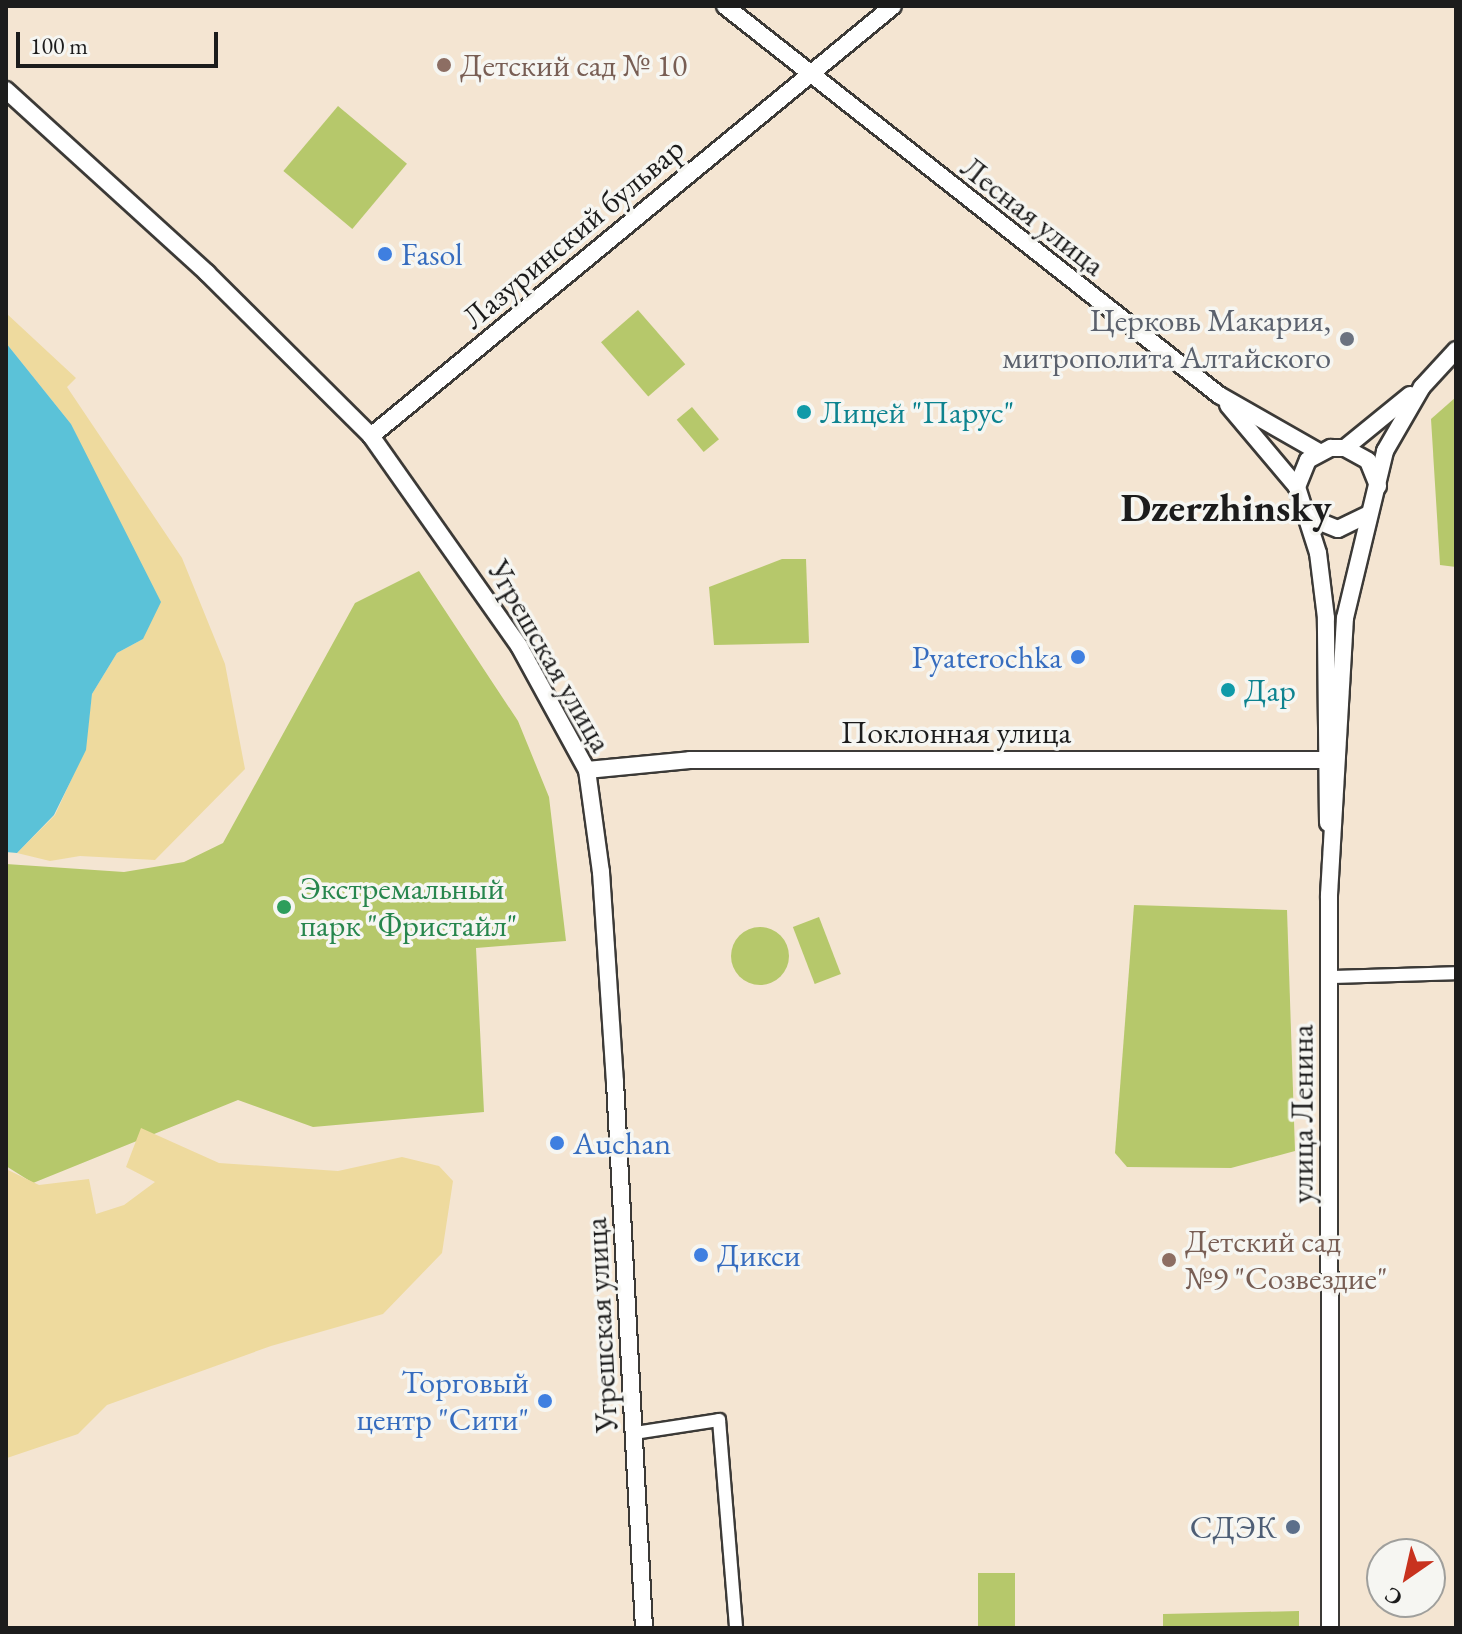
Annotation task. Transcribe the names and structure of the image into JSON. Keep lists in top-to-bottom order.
{
  "streets": {
    "street": [
      "Лесная улица",
      "Лазуринский бульвар",
      "Угрешская улица",
      "Поклонная улица",
      "улица Ленина"
    ]
  },
  "crossings": [
    ["Лесная улица", "Лазуринский бульвар"],
    ["Лесная улица", "улица Ленина"],
    ["Лазуринский бульвар", "Угрешская улица"],
    ["Угрешская улица", "Поклонная улица"],
    ["Поклонная улица", "улица Ленина"]
  ],
  "districts": ["Dzerzhinsky"],
  "places": [
    "Детский сад № 10",
    "Fasol",
    "Церковь Макария, митрополита Алтайского",
    "Лицей \"Парус\"",
    "Pyaterochka",
    "Дар",
    "Экстремальный парк \"Фристайл\"",
    "Auchan",
    "Дикси",
    "Детский сад №9 \"Созвездие\"",
    "Торговый центр \"Сити\"",
    "СДЭК"
  ],
  "scale_bar": "100 m",
  "north": "bottom left"
}
